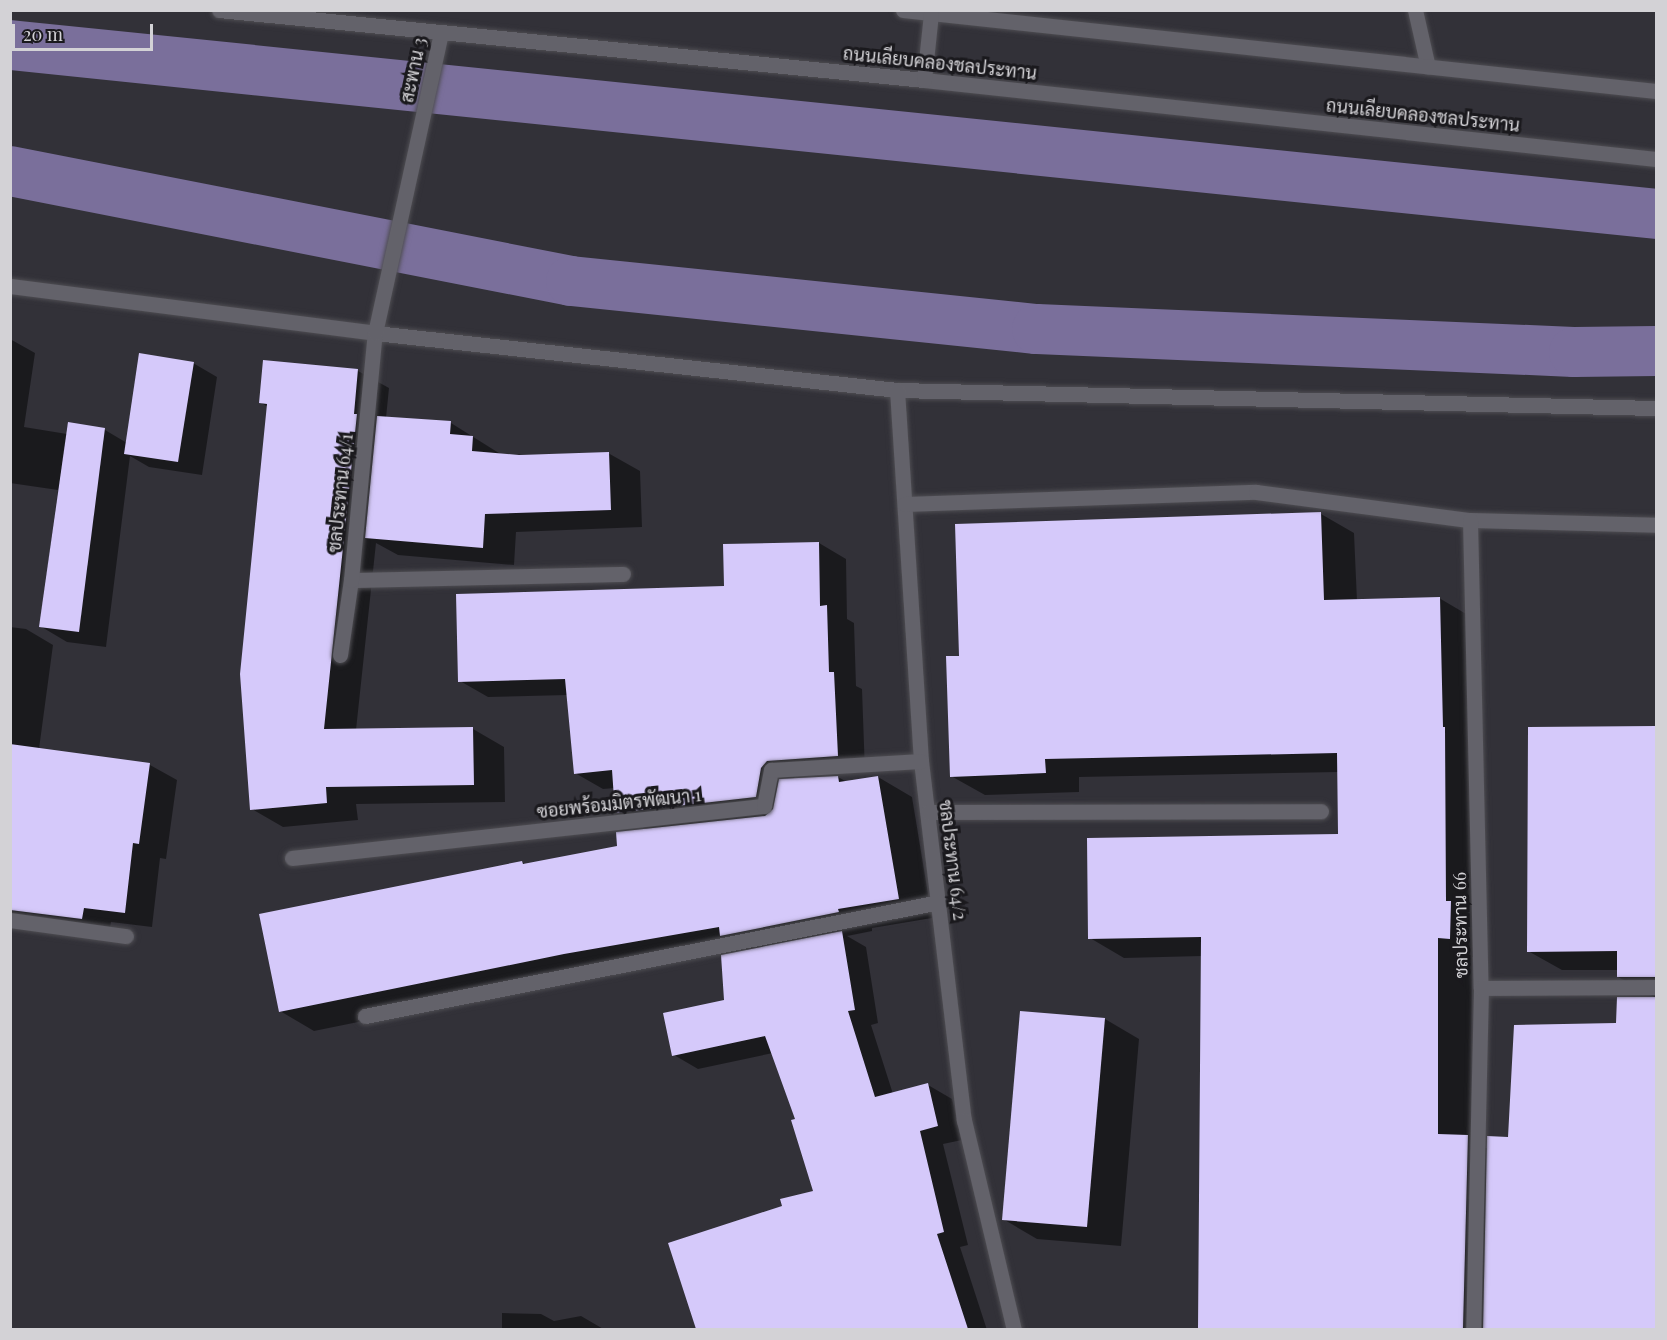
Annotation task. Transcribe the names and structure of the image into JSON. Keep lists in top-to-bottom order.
{
  "streets": {
    "street": [
      "ถนนเลียบคลองชลประทาน",
      "สะพาน 3",
      "ชลประทาน 64/1",
      "ซอยพร้อมมิตรพัฒนา 1",
      "ชลประทาน 64/2",
      "ชลประทาน 66"
    ]
  },
  "crossings": [
    ["ถนนเลียบคลองชลประทาน", "สะพาน 3"],
    ["สะพาน 3", "ชลประทาน 64/1"],
    ["ซอยพร้อมมิตรพัฒนา 1", "ชลประทาน 64/2"]
  ],
  "scale_bar": "20 m"
}
